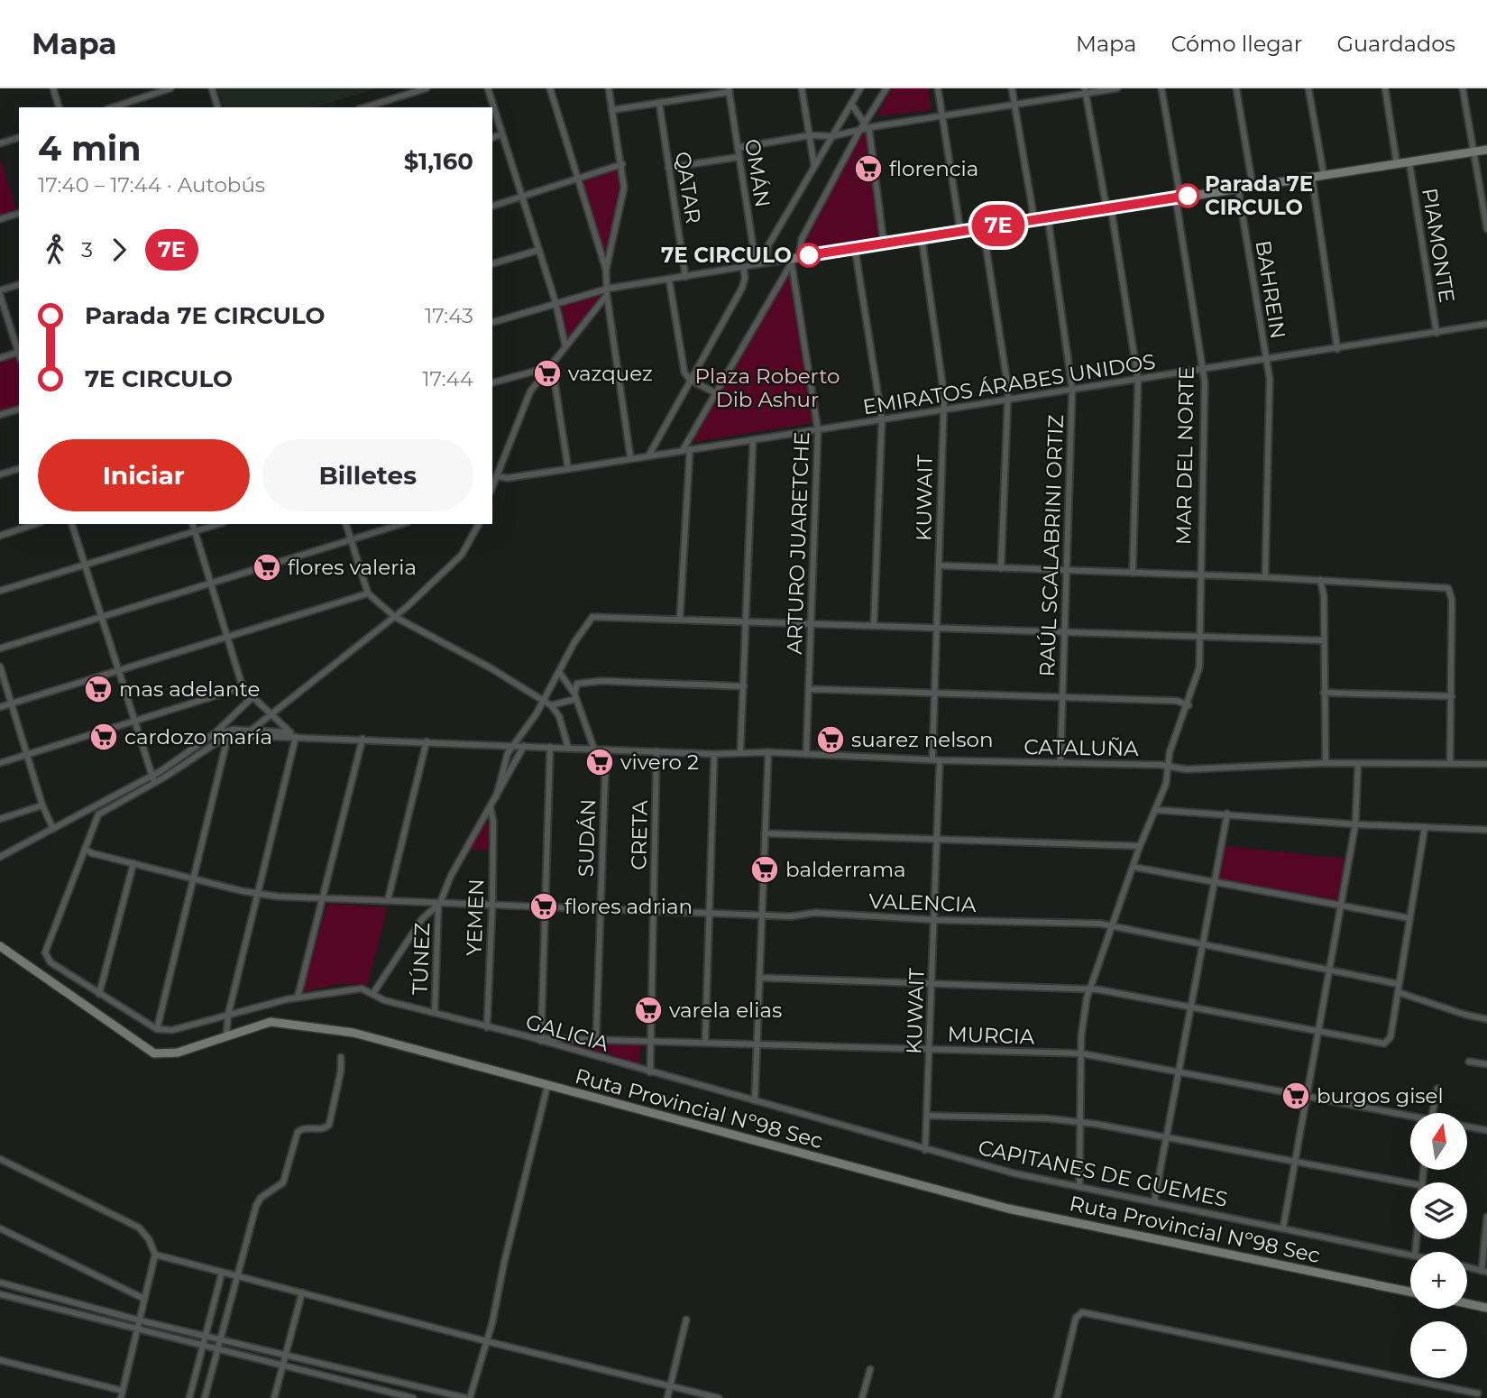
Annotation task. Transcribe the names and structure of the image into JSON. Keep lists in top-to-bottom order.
{
  "streets": {
    "street": [
      "OMÁN",
      "QATAR",
      "PIAMONTE",
      "BAHREIN",
      "EMIRATOS ÁRABES UNIDOS",
      "MAR DEL NORTE",
      "KUWAIT",
      "ARTURO JUARETCHE",
      "RAÚL SCALABRINI ORTIZ",
      "CATALUÑA",
      "CRETA",
      "SUDÁN",
      "VALENCIA",
      "YEMEN",
      "TÚNEZ",
      "GALICIA",
      "MURCIA",
      "Ruta Provincial Nº98 Sec",
      "CAPITANES DE GUEMES"
    ]
  },
  "crossings": [
    ["PIAMONTE", "EMIRATOS ÁRABES UNIDOS"],
    ["BAHREIN", "EMIRATOS ÁRABES UNIDOS"],
    ["EMIRATOS ÁRABES UNIDOS", "MAR DEL NORTE"],
    ["EMIRATOS ÁRABES UNIDOS", "KUWAIT"],
    ["EMIRATOS ÁRABES UNIDOS", "ARTURO JUARETCHE"],
    ["EMIRATOS ÁRABES UNIDOS", "RAÚL SCALABRINI ORTIZ"],
    ["MAR DEL NORTE", "CATALUÑA"],
    ["MAR DEL NORTE", "VALENCIA"],
    ["MAR DEL NORTE", "MURCIA"],
    ["MAR DEL NORTE", "CAPITANES DE GUEMES"],
    ["KUWAIT", "CATALUÑA"],
    ["KUWAIT", "VALENCIA"],
    ["KUWAIT", "MURCIA"],
    ["KUWAIT", "CAPITANES DE GUEMES"],
    ["ARTURO JUARETCHE", "CATALUÑA"],
    ["RAÚL SCALABRINI ORTIZ", "CATALUÑA"],
    ["CATALUÑA", "CRETA"],
    ["CATALUÑA", "SUDÁN"],
    ["CRETA", "VALENCIA"],
    ["CRETA", "GALICIA"],
    ["CRETA", "MURCIA"],
    ["SUDÁN", "VALENCIA"],
    ["SUDÁN", "MURCIA"],
    ["VALENCIA", "YEMEN"],
    ["VALENCIA", "TÚNEZ"],
    ["YEMEN", "GALICIA"],
    ["TÚNEZ", "GALICIA"],
    ["GALICIA", "MURCIA"],
    ["GALICIA", "CAPITANES DE GUEMES"]
  ],
  "parks": ["Plaza Roberto Dib Ashur"],
  "places": {
    "supermarket": [
      "florencia",
      "vazquez",
      "flores valeria",
      "mas adelante",
      "cardozo maría",
      "suarez nelson",
      "vivero 2",
      "balderrama",
      "flores adrian",
      "varela elias",
      "burgos gisel"
    ],
    "other": ["Parada 7E CIRCULO", "7E CIRCULO"]
  },
  "lines": ["bus line 7E"],
  "north": "top",
  "page": {
    "header": "Mapa",
    "nav": ["Mapa", "Cómo llegar", "Guardados"],
    "on_map": "7E",
    "heading": ["4 min", "17:40 – 17:44 · Autobús", "$1,160"],
    "legs": ["3", "7E"],
    "list": [
      {
        "name": "Parada 7E CIRCULO",
        "value": "17:43"
      },
      {
        "name": "7E CIRCULO",
        "value": "17:44"
      }
    ],
    "buttons": ["Iniciar", "Billetes"],
    "map_buttons": ["+", "−"]
  }
}
